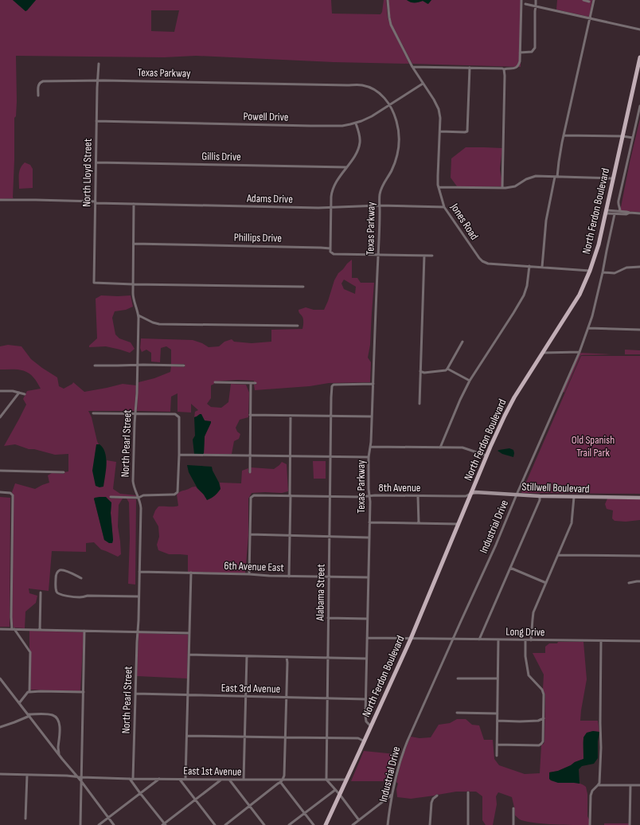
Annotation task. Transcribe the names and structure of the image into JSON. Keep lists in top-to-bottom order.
{
  "streets": {
    "main road": ["North Ferdon Boulevard"],
    "street": [
      "Texas Parkway",
      "Powell Drive",
      "Gillis Drive",
      "North Lloyd Street",
      "Adams Drive",
      "Jones Road",
      "Phillips Drive",
      "North Pearl Street",
      "8th Avenue",
      "Stillwell Boulevard",
      "Industrial Drive",
      "6th Avenue East",
      "Alabama Street",
      "Long Drive",
      "East 3rd Avenue",
      "East 1st Avenue"
    ]
  },
  "crossings": [
    ["Texas Parkway", "Powell Drive"],
    ["Texas Parkway", "North Lloyd Street"],
    ["Texas Parkway", "Adams Drive"],
    ["Texas Parkway", "North Ferdon Boulevard"],
    ["Texas Parkway", "Phillips Drive"],
    ["Texas Parkway", "8th Avenue"],
    ["Texas Parkway", "6th Avenue East"],
    ["Texas Parkway", "Alabama Street"],
    ["Texas Parkway", "Long Drive"],
    ["Texas Parkway", "East 3rd Avenue"],
    ["Powell Drive", "North Lloyd Street"],
    ["Powell Drive", "Jones Road"],
    ["Gillis Drive", "North Lloyd Street"],
    ["North Lloyd Street", "Adams Drive"],
    ["North Lloyd Street", "North Pearl Street"],
    ["Adams Drive", "Jones Road"],
    ["Adams Drive", "North Pearl Street"],
    ["North Ferdon Boulevard", "Jones Road"],
    ["North Ferdon Boulevard", "8th Avenue"],
    ["North Ferdon Boulevard", "Stillwell Boulevard"],
    ["North Ferdon Boulevard", "Long Drive"],
    ["North Ferdon Boulevard", "East 1st Avenue"],
    ["Phillips Drive", "North Pearl Street"],
    ["North Pearl Street", "6th Avenue East"],
    ["North Pearl Street", "East 3rd Avenue"],
    ["North Pearl Street", "East 1st Avenue"],
    ["8th Avenue", "Stillwell Boulevard"],
    ["8th Avenue", "Alabama Street"],
    ["Stillwell Boulevard", "Industrial Drive"],
    ["Industrial Drive", "Long Drive"],
    ["6th Avenue East", "Alabama Street"],
    ["Alabama Street", "East 3rd Avenue"],
    ["Alabama Street", "East 1st Avenue"]
  ],
  "parks": ["Old Spanish Trail Park"]
}
